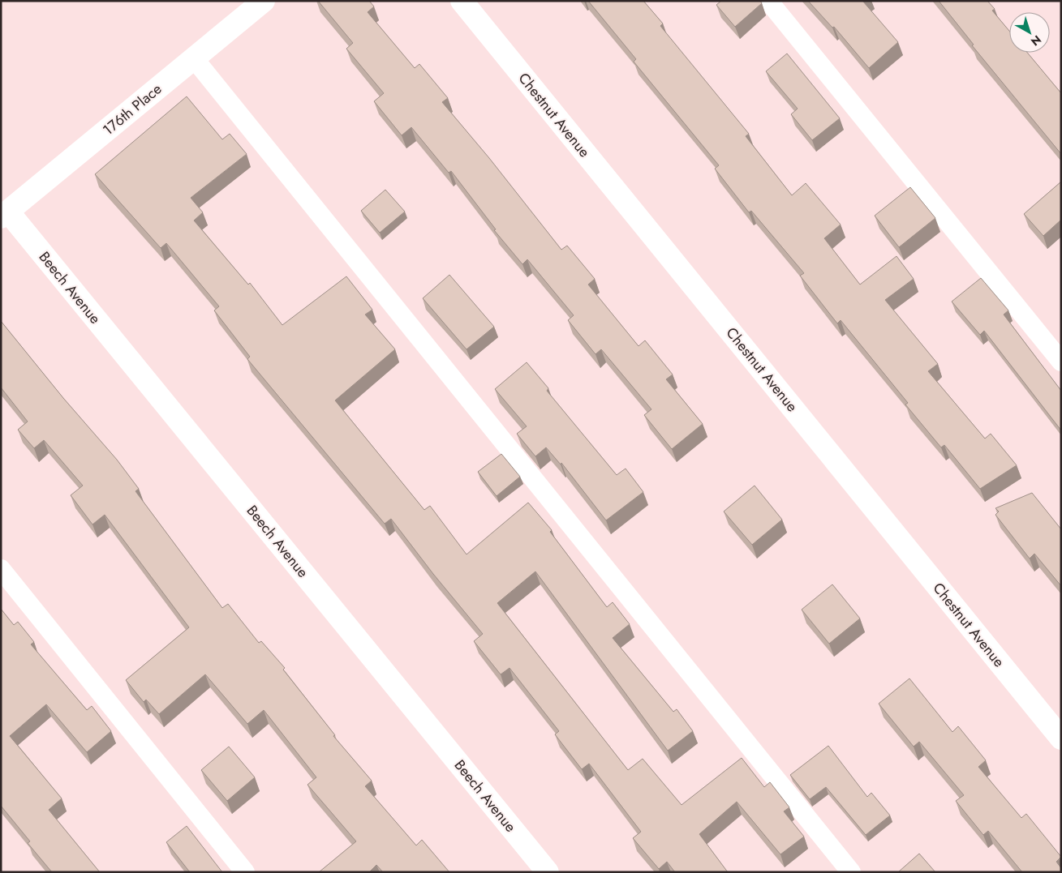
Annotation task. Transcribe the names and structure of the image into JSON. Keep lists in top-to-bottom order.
{
  "streets": {
    "street": ["176th Place", "Chestnut Avenue", "Beech Avenue"]
  },
  "crossings": [
    ["176th Place", "Beech Avenue"]
  ],
  "north": "bottom right"
}
